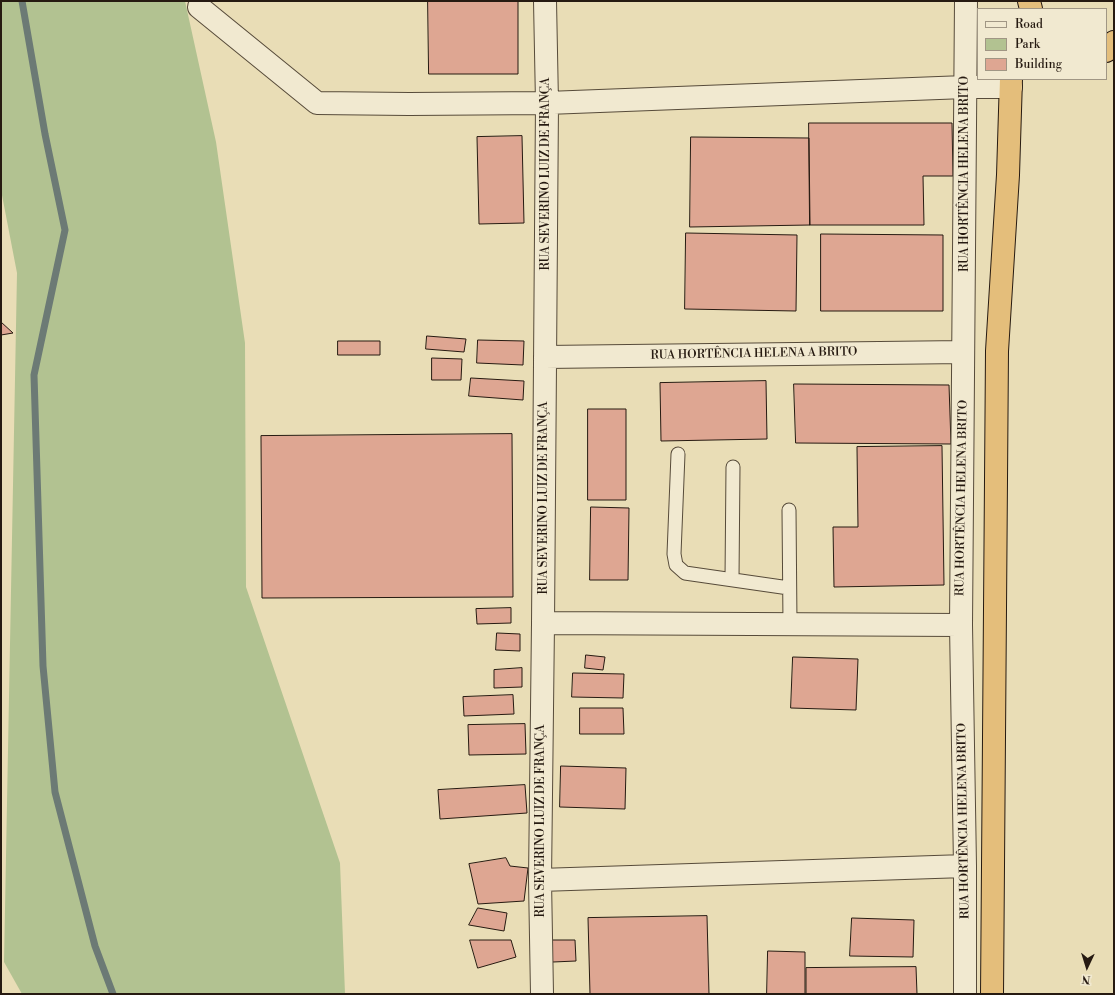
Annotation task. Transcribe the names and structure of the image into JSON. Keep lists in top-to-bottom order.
{
  "streets": {
    "street": ["RUA SEVERINO LUIZ DE FRANÇA", "RUA HORTÊNCIA HELENA BRITO", "RUA HORTÊNCIA HELENA A BRITO"]
  },
  "crossings": [
    ["RUA SEVERINO LUIZ DE FRANÇA", "RUA HORTÊNCIA HELENA A BRITO"],
    ["RUA HORTÊNCIA HELENA BRITO", "RUA HORTÊNCIA HELENA A BRITO"]
  ],
  "legend": ["Road", "Park", "Building"],
  "north": "bottom"
}
